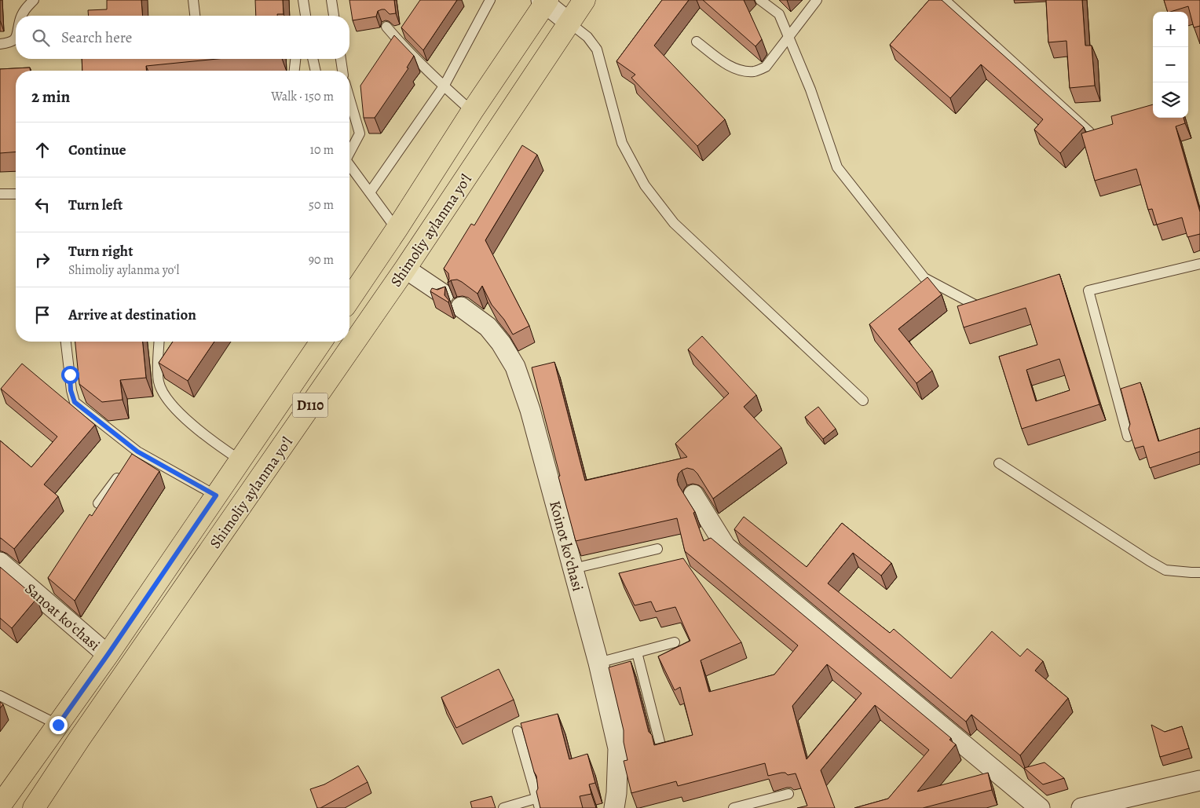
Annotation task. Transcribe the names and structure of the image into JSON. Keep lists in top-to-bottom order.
{
  "streets": {
    "main road": ["Shimoliy aylanma yoʻl", "D110"],
    "street": ["Koinot koʻchasi", "Sanoat koʻchasi"]
  },
  "crossings": [
    ["Shimoliy aylanma yoʻl", "Sanoat koʻchasi"]
  ],
  "page": {
    "map_buttons": ["+", "−"],
    "search": "Search here",
    "heading": ["2 min", "Walk · 150 m"],
    "list": [
      ["Continue", "10 m"],
      ["Turn left", "50 m"],
      ["Turn right", "Shimoliy aylanma yoʻl", "90 m"],
      "Arrive at destination"
    ]
  }
}
